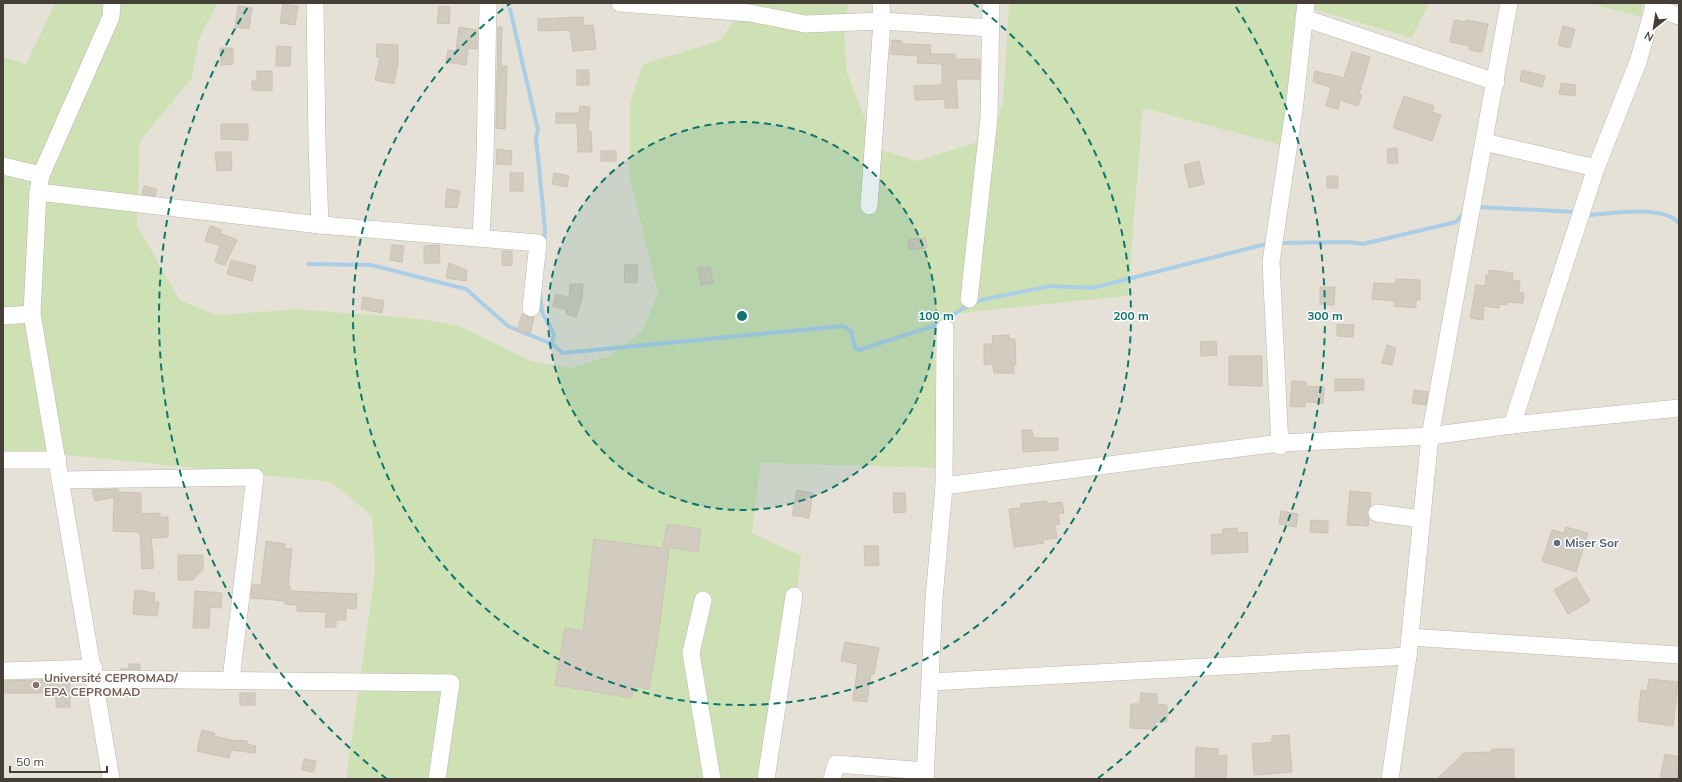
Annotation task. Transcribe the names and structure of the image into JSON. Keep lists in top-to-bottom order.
{
  "places": ["Miser Sor", "Université CEPROMAD/ EPA CEPROMAD"],
  "scale_bar": "50 m",
  "north": "bottom left",
  "rings": ["100 m", "200 m", "300 m"]
}
